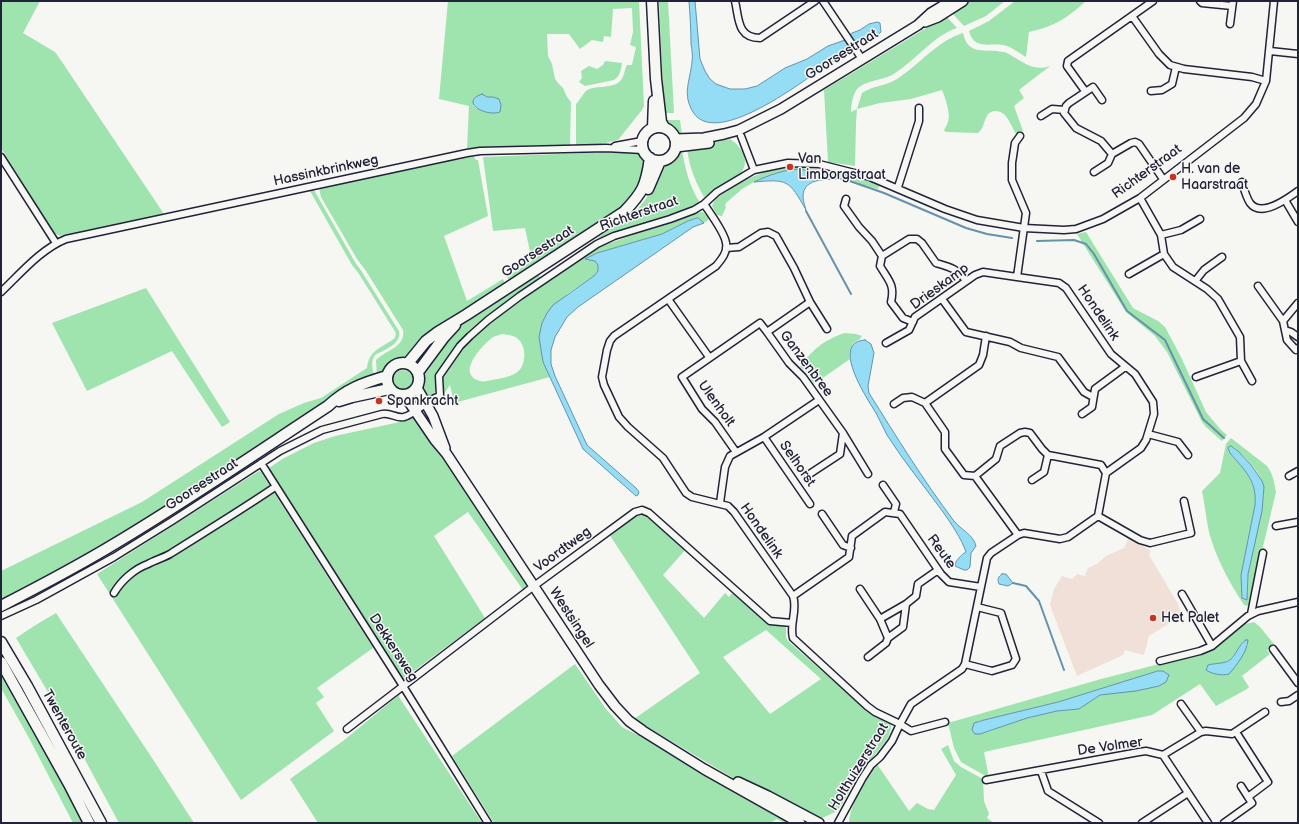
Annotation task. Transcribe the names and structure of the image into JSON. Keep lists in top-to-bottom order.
{
  "streets": {
    "main road": ["Goorsestraat", "Westsingel", "Twenteroute"],
    "street": [
      "Hassinkbrinkweg",
      "Richterstraat",
      "Drieskamp",
      "Hondelink",
      "Ganzenbree",
      "Ulenholt",
      "Selhorst",
      "Voordtweg",
      "Reute",
      "Dekkersweg",
      "De Volmer",
      "Holthuizerstraat"
    ]
  },
  "crossings": [
    ["Goorsestraat", "Hassinkbrinkweg"],
    ["Goorsestraat", "Richterstraat"],
    ["Goorsestraat", "Westsingel"],
    ["Goorsestraat", "Dekkersweg"],
    ["Richterstraat", "Westsingel"],
    ["Drieskamp", "Hondelink"],
    ["Hondelink", "Selhorst"],
    ["Ganzenbree", "Ulenholt"],
    ["Ganzenbree", "Selhorst"],
    ["Ulenholt", "Selhorst"],
    ["Voordtweg", "Westsingel"],
    ["Voordtweg", "Dekkersweg"]
  ],
  "places": [
    "Van Limborgstraat",
    "H. van de Haarstraat",
    "Spankracht",
    "Het Palet"
  ]
}
